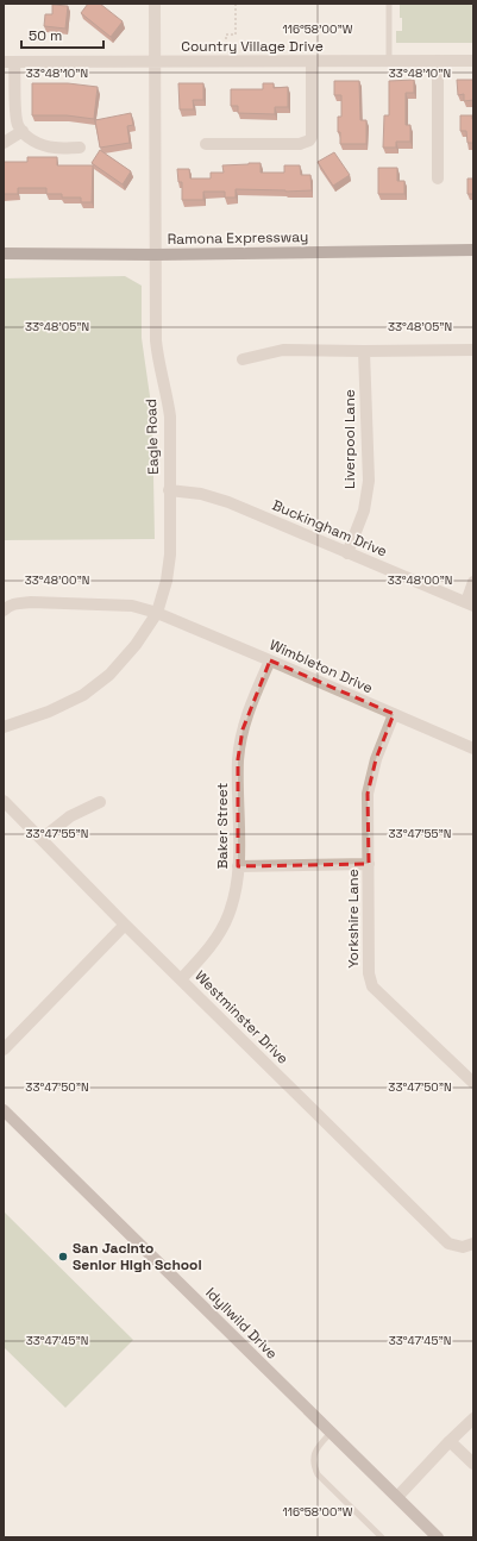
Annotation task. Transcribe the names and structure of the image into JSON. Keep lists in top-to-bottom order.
{
  "streets": {
    "main road": ["Ramona Expressway"],
    "street": [
      "Country Village Drive",
      "Eagle Road",
      "Liverpool Lane",
      "Buckingham Drive",
      "Wimbleton Drive",
      "Baker Street",
      "Yorkshire Lane",
      "Westminster Drive",
      "Idyllwild Drive"
    ]
  },
  "crossings": [
    ["Country Village Drive", "Eagle Road"],
    ["Ramona Expressway", "Eagle Road"],
    ["Eagle Road", "Buckingham Drive"],
    ["Eagle Road", "Wimbleton Drive"],
    ["Liverpool Lane", "Buckingham Drive"],
    ["Wimbleton Drive", "Baker Street"],
    ["Wimbleton Drive", "Yorkshire Lane"],
    ["Baker Street", "Westminster Drive"]
  ],
  "places": ["San Jacinto Senior High School"],
  "scale_bar": "50 m",
  "coordinates": [
    "116°58'00\"W",
    "33°48'10\"N",
    "33°48'05\"N",
    "33°48'00\"N",
    "33°47'55\"N",
    "33°47'50\"N",
    "33°47'45\"N"
  ]
}
